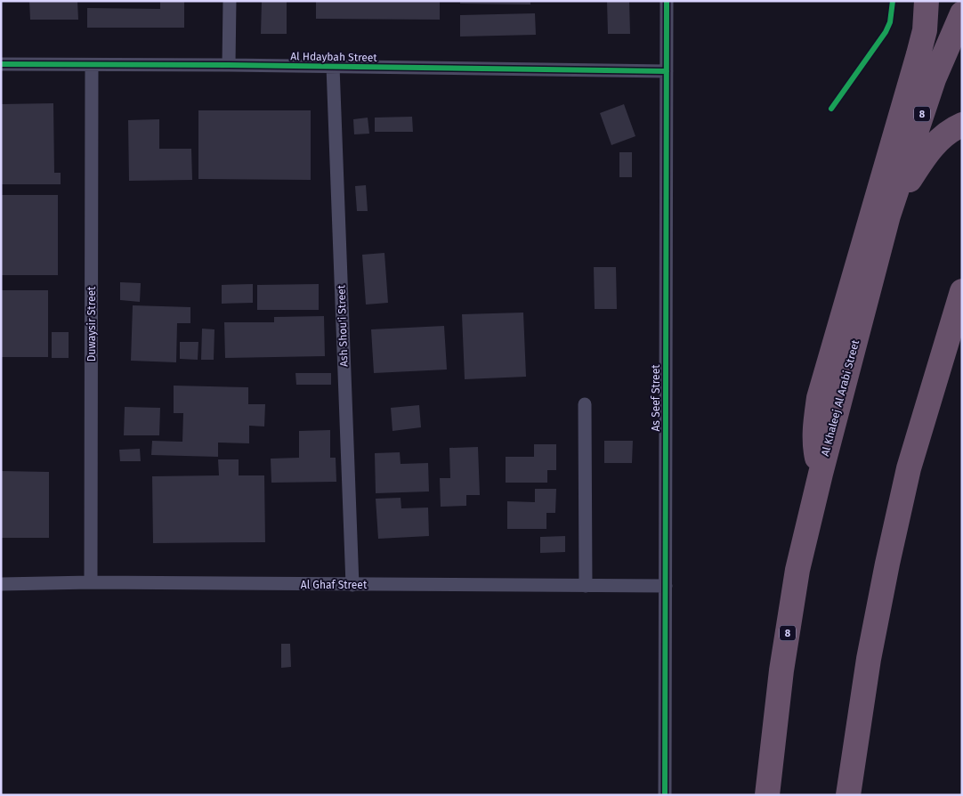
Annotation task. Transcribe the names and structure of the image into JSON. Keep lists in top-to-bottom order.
{
  "streets": {
    "highway": ["8", "Al Khaleej Al Arabi Street"],
    "street": [
      "Al Hdaybah Street",
      "Duwaysir Street",
      "Ash Shou'i Street",
      "As Seef Street",
      "Al Ghaf Street"
    ]
  },
  "crossings": [
    ["Al Hdaybah Street", "Duwaysir Street"],
    ["Al Hdaybah Street", "Ash Shou'i Street"],
    ["Al Hdaybah Street", "As Seef Street"],
    ["Duwaysir Street", "Al Ghaf Street"],
    ["Ash Shou'i Street", "Al Ghaf Street"],
    ["As Seef Street", "Al Ghaf Street"]
  ]
}
